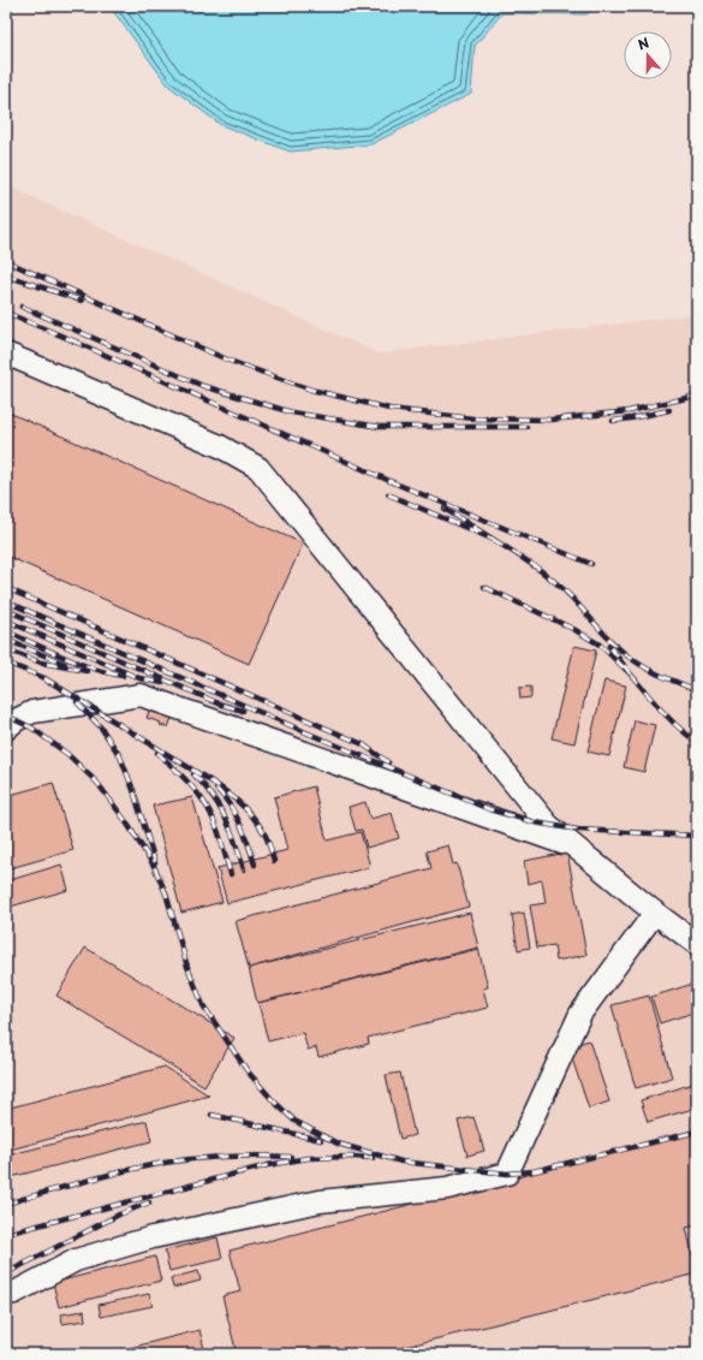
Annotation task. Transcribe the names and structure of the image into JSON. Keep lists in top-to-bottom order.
{
  "north": "top"
}
